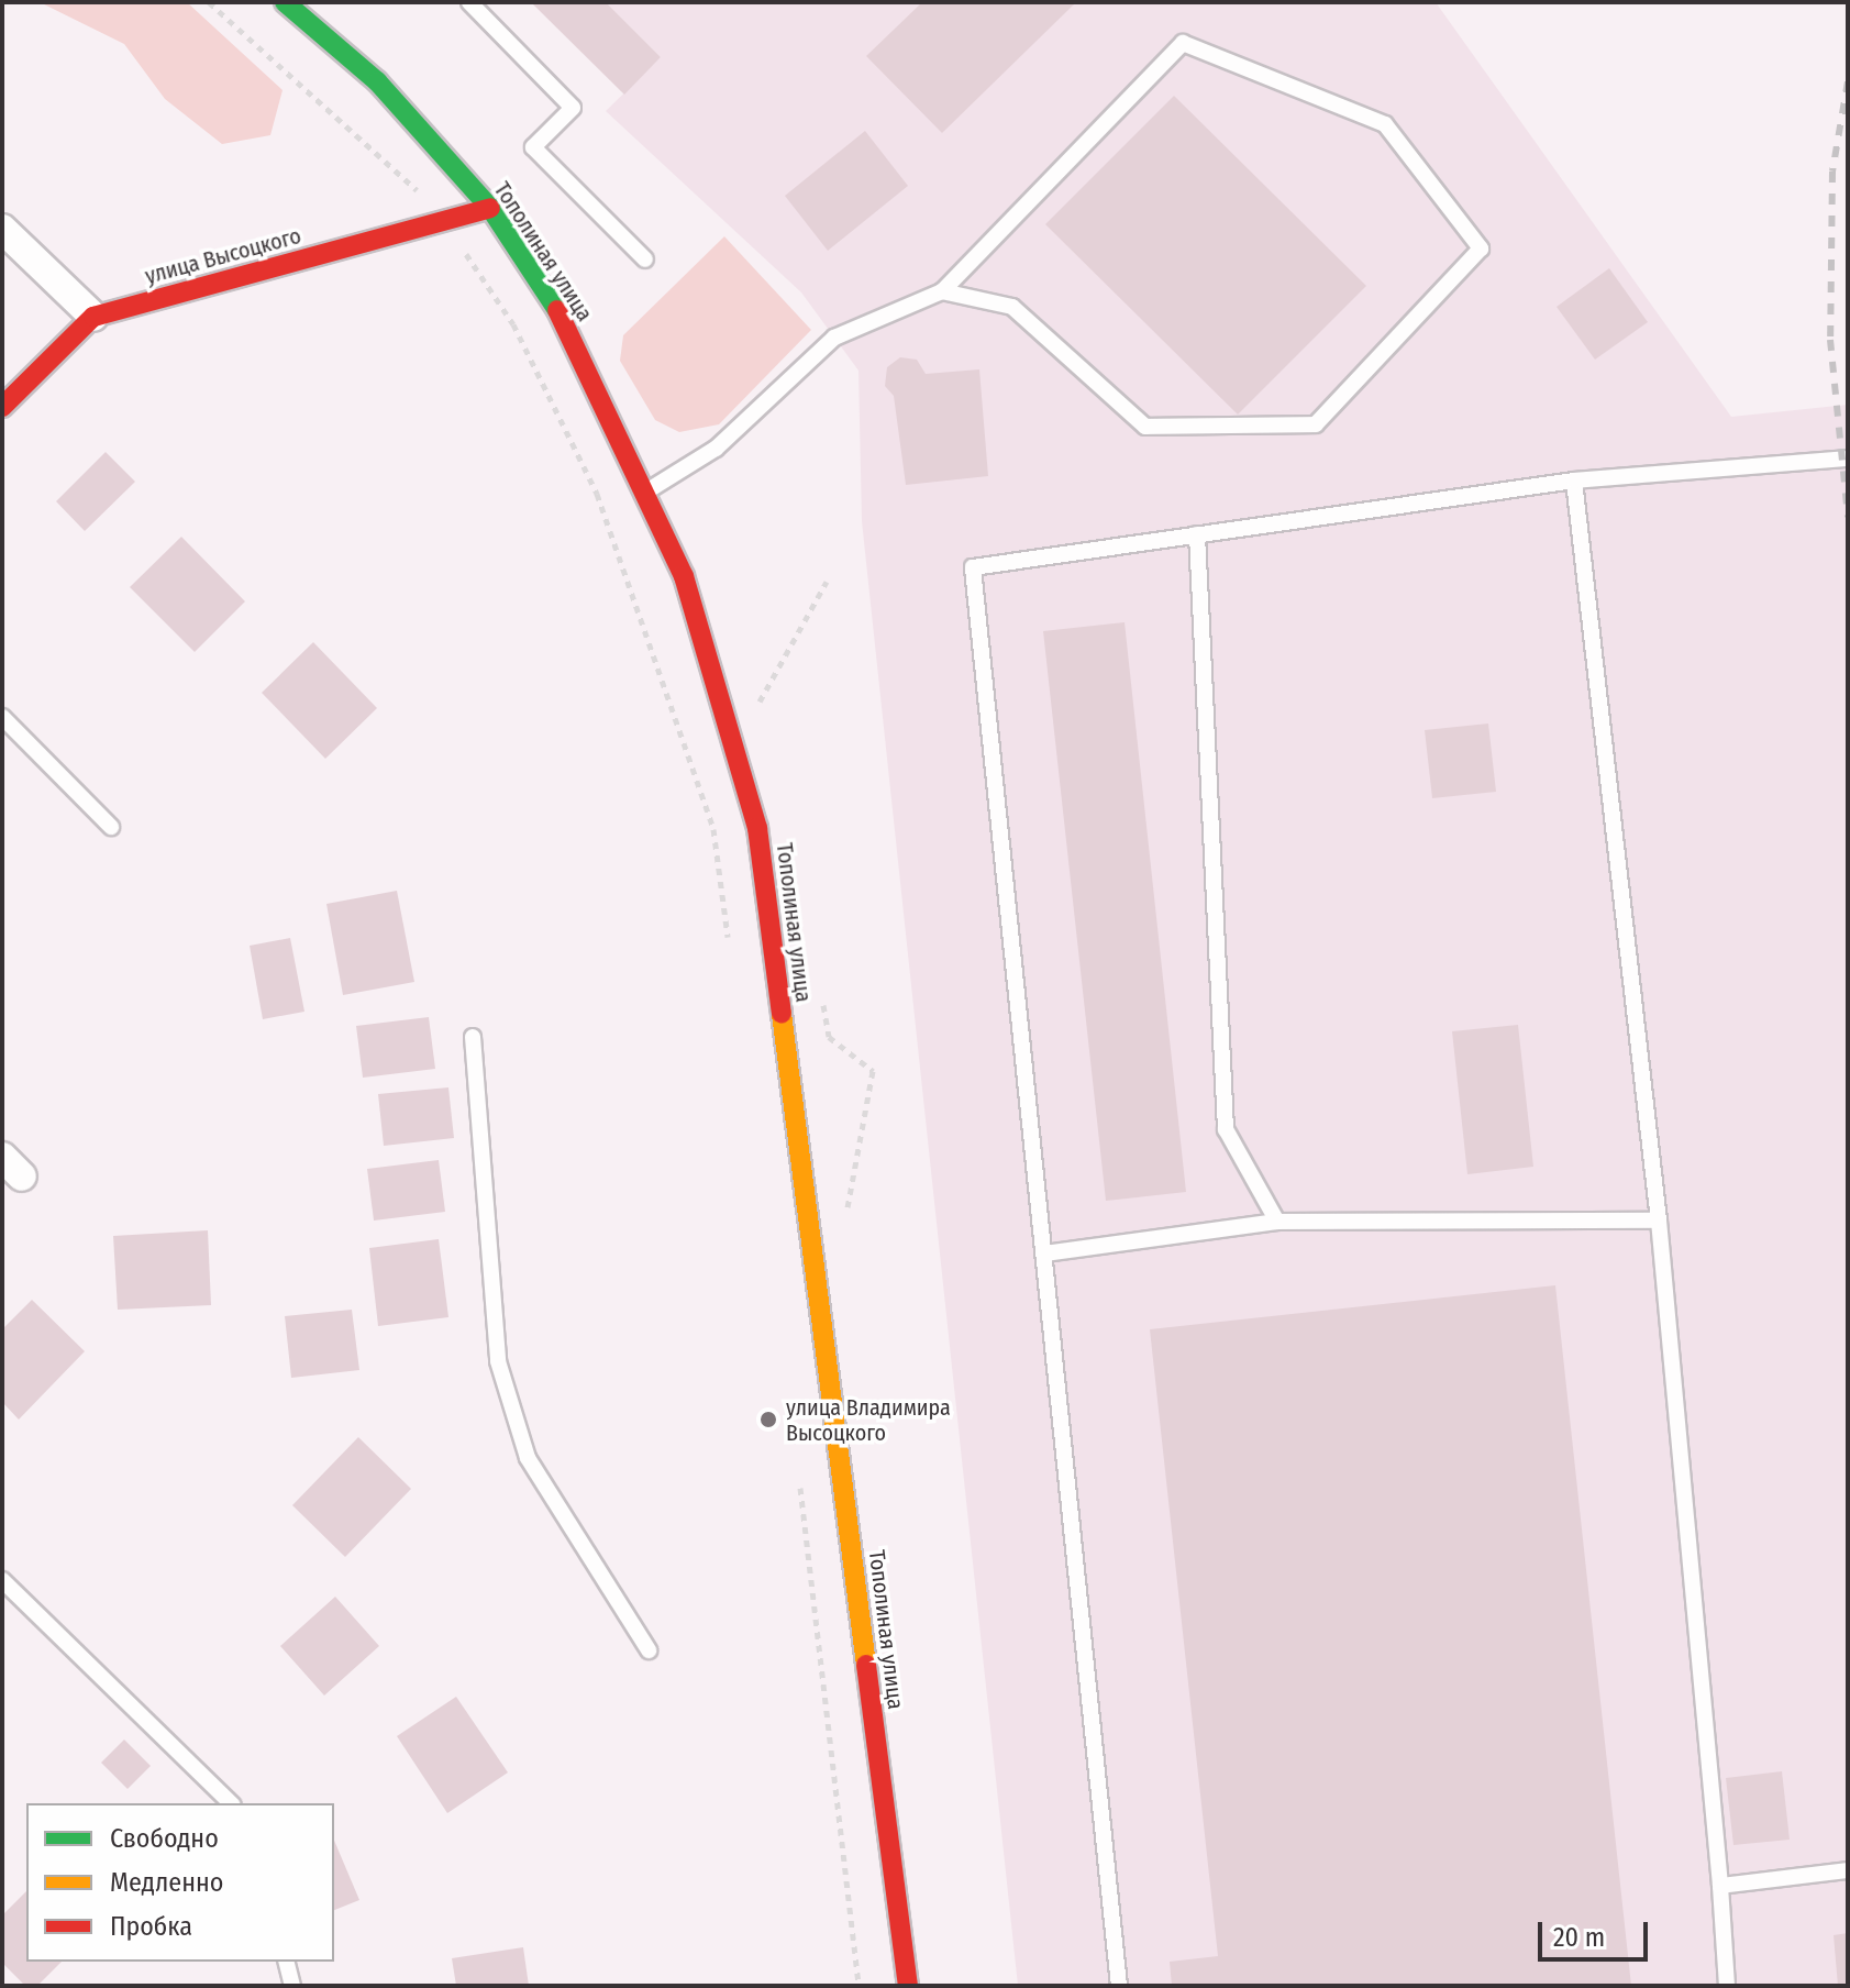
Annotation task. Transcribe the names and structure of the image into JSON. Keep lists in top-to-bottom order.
{
  "streets": {
    "main road": ["Тополиная улица", "улица Высоцкого"]
  },
  "crossings": [
    ["Тополиная улица", "улица Высоцкого"]
  ],
  "places": ["улица Владимира Высоцкого"],
  "legend": ["Свободно", "Медленно", "Пробка"],
  "scale_bar": "20 m"
}
